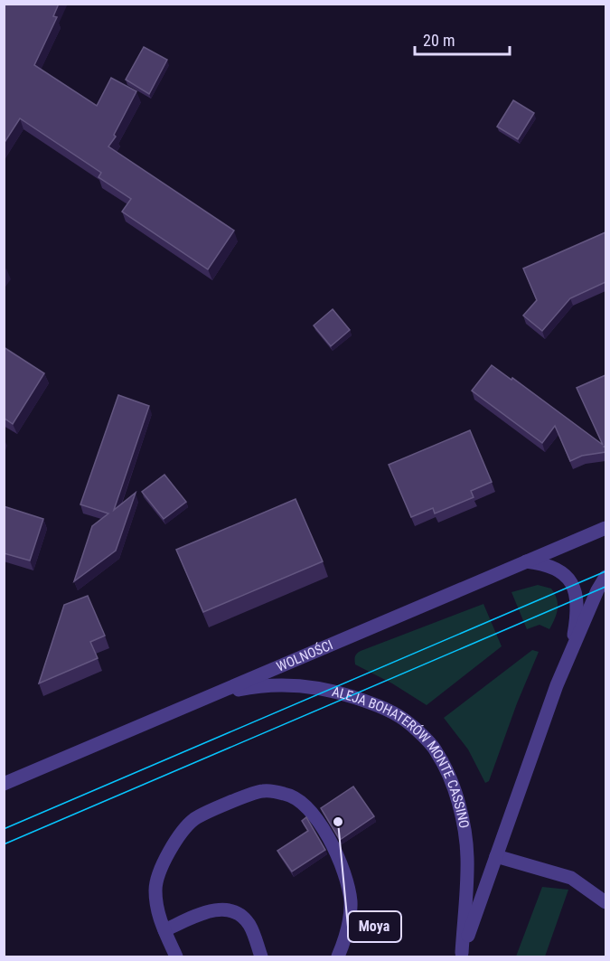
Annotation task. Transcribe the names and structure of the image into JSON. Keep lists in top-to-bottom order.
{
  "streets": {
    "street": ["WOLNOŚCI", "ALEJA BOHATERÓW MONTE CASSINO"]
  },
  "crossings": [
    ["WOLNOŚCI", "ALEJA BOHATERÓW MONTE CASSINO"]
  ],
  "places": ["Moya"],
  "scale_bar": "20 m"
}
